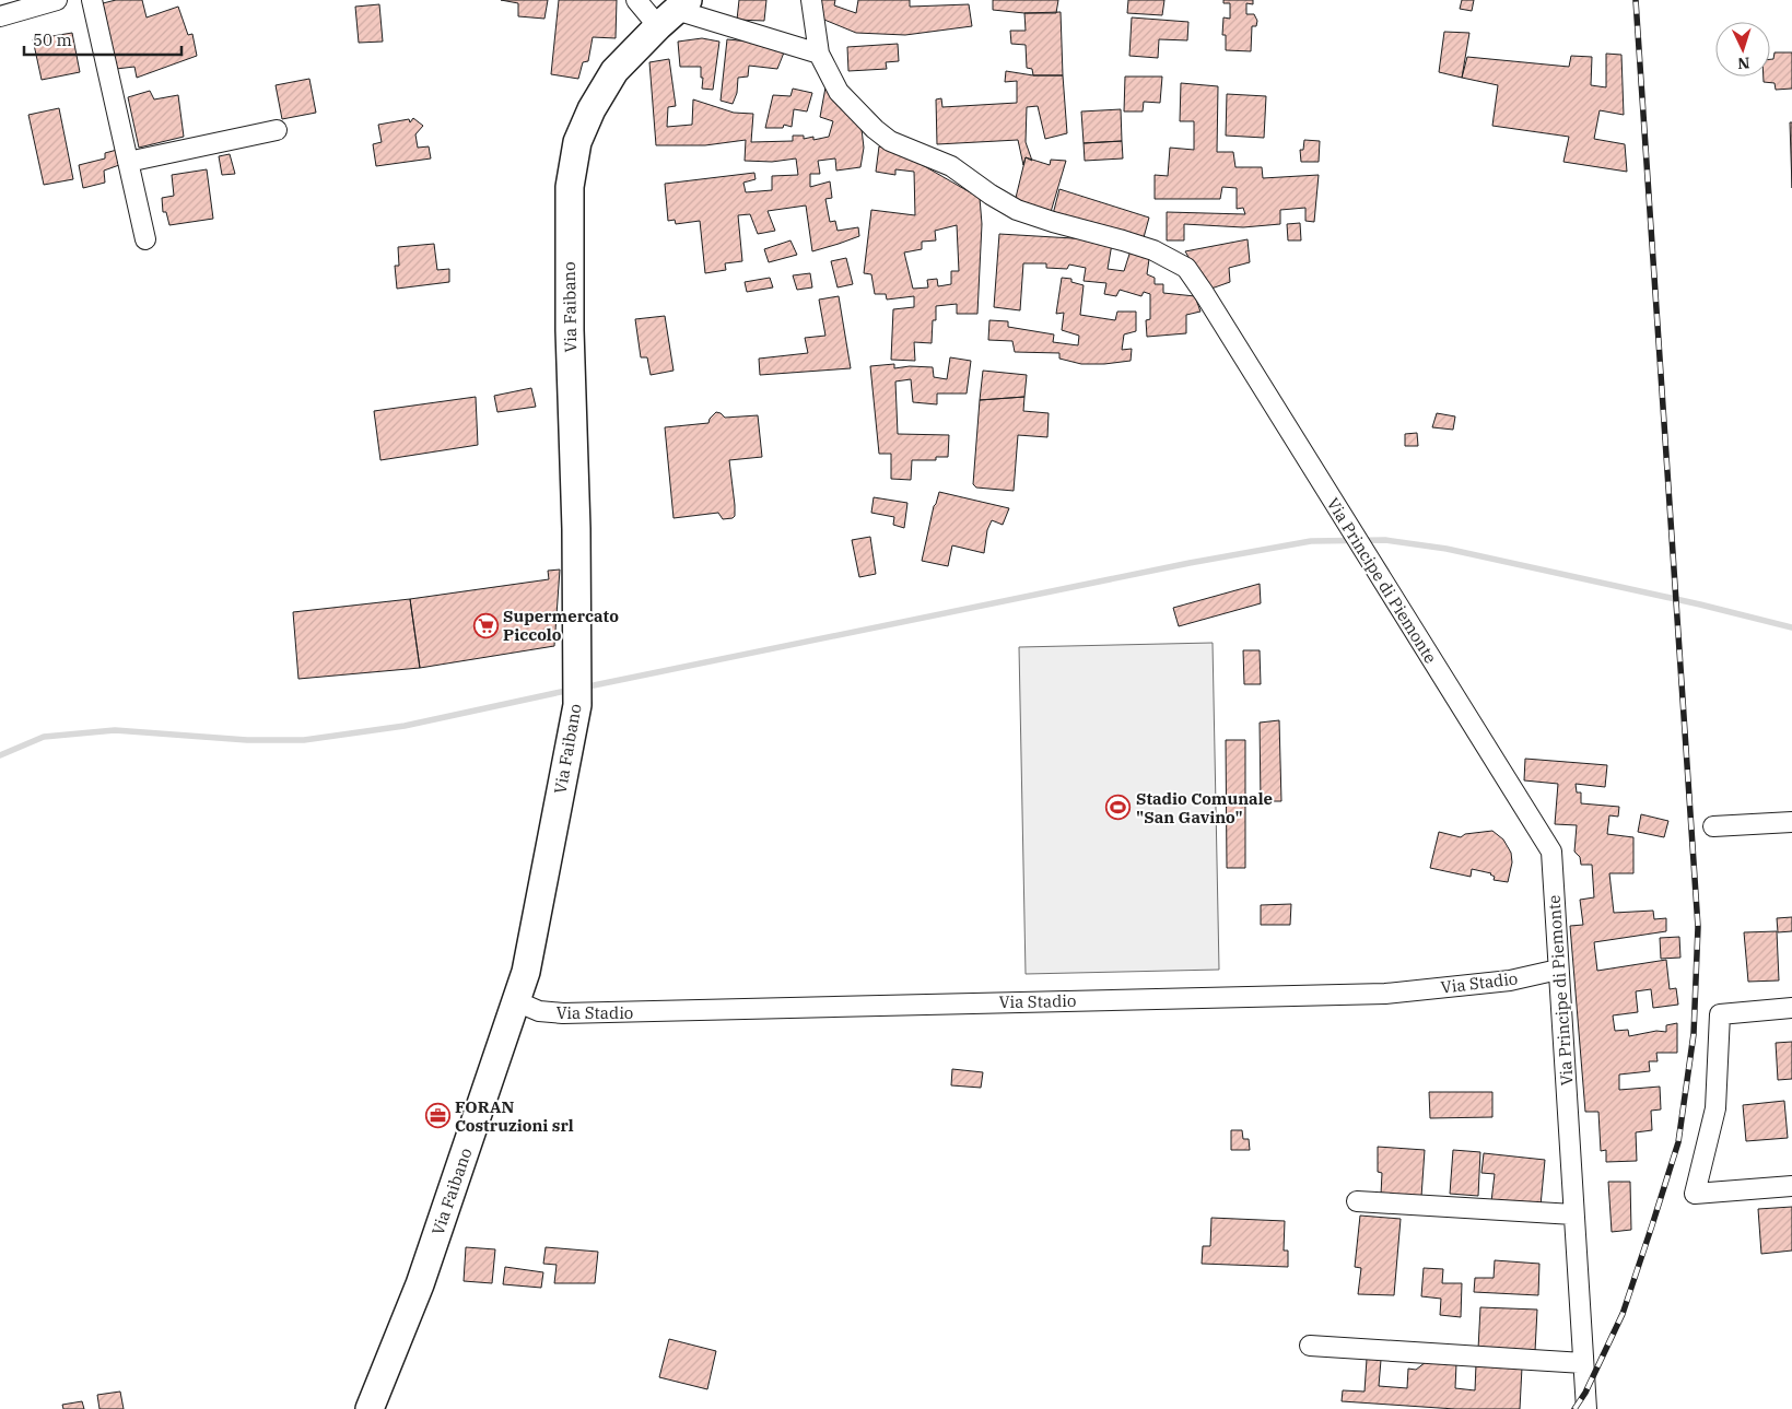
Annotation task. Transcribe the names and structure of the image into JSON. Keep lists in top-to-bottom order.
{
  "streets": {
    "street": ["Via Faibano", "Via Principe di Piemonte", "Via Stadio"]
  },
  "crossings": [
    ["Via Faibano", "Via Stadio"],
    ["Via Principe di Piemonte", "Via Stadio"]
  ],
  "places": {
    "supermarket": ["Supermercato Piccolo"],
    "sports": ["Stadio Comunale \"San Gavino\""],
    "office": ["FORAN Costruzioni srl"]
  },
  "scale_bar": "50 m",
  "north": "bottom"
}
